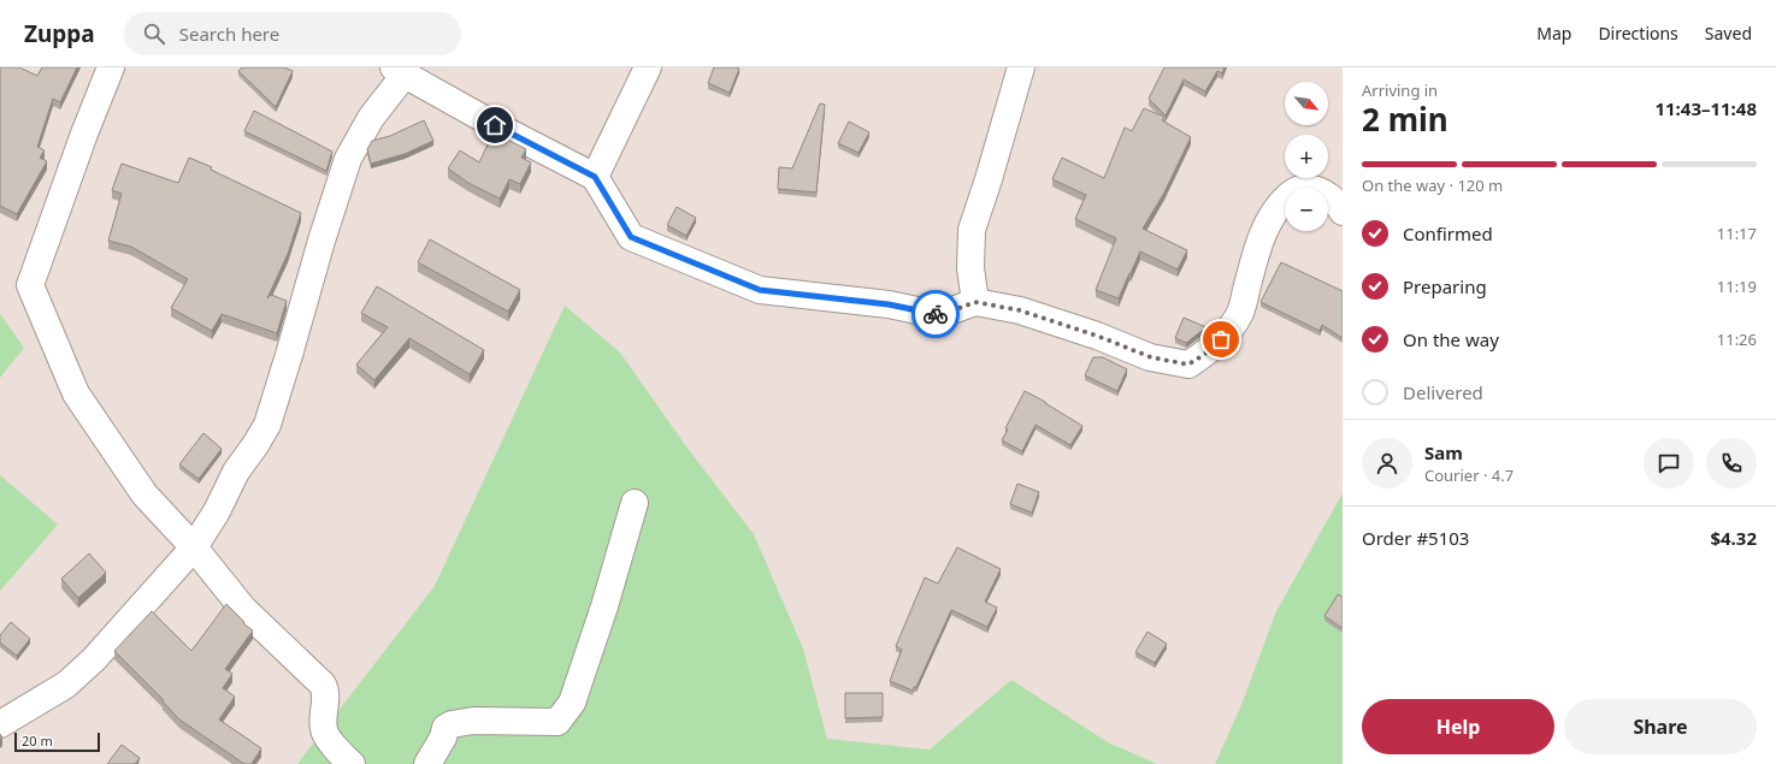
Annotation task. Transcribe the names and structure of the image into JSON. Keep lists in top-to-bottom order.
{
  "scale_bar": "20 m",
  "north": "bottom right",
  "page": {
    "header": "Zuppa",
    "search": "Search here",
    "nav": ["Map", "Directions", "Saved"],
    "heading": ["2 min", "Arriving in", "11:43–11:48"],
    "panel": [
      "Sam",
      "Courier · 4.7",
      "Order #5103",
      "$4.32"
    ],
    "map_buttons": ["+", "−"],
    "bar": "On the way · 120 m",
    "list": [
      ["Confirmed", "11:17"],
      ["Preparing", "11:19"],
      ["On the way", "11:26"],
      "Delivered"
    ],
    "buttons": ["Help", "Share"],
    "scale": "20 m"
  }
}
